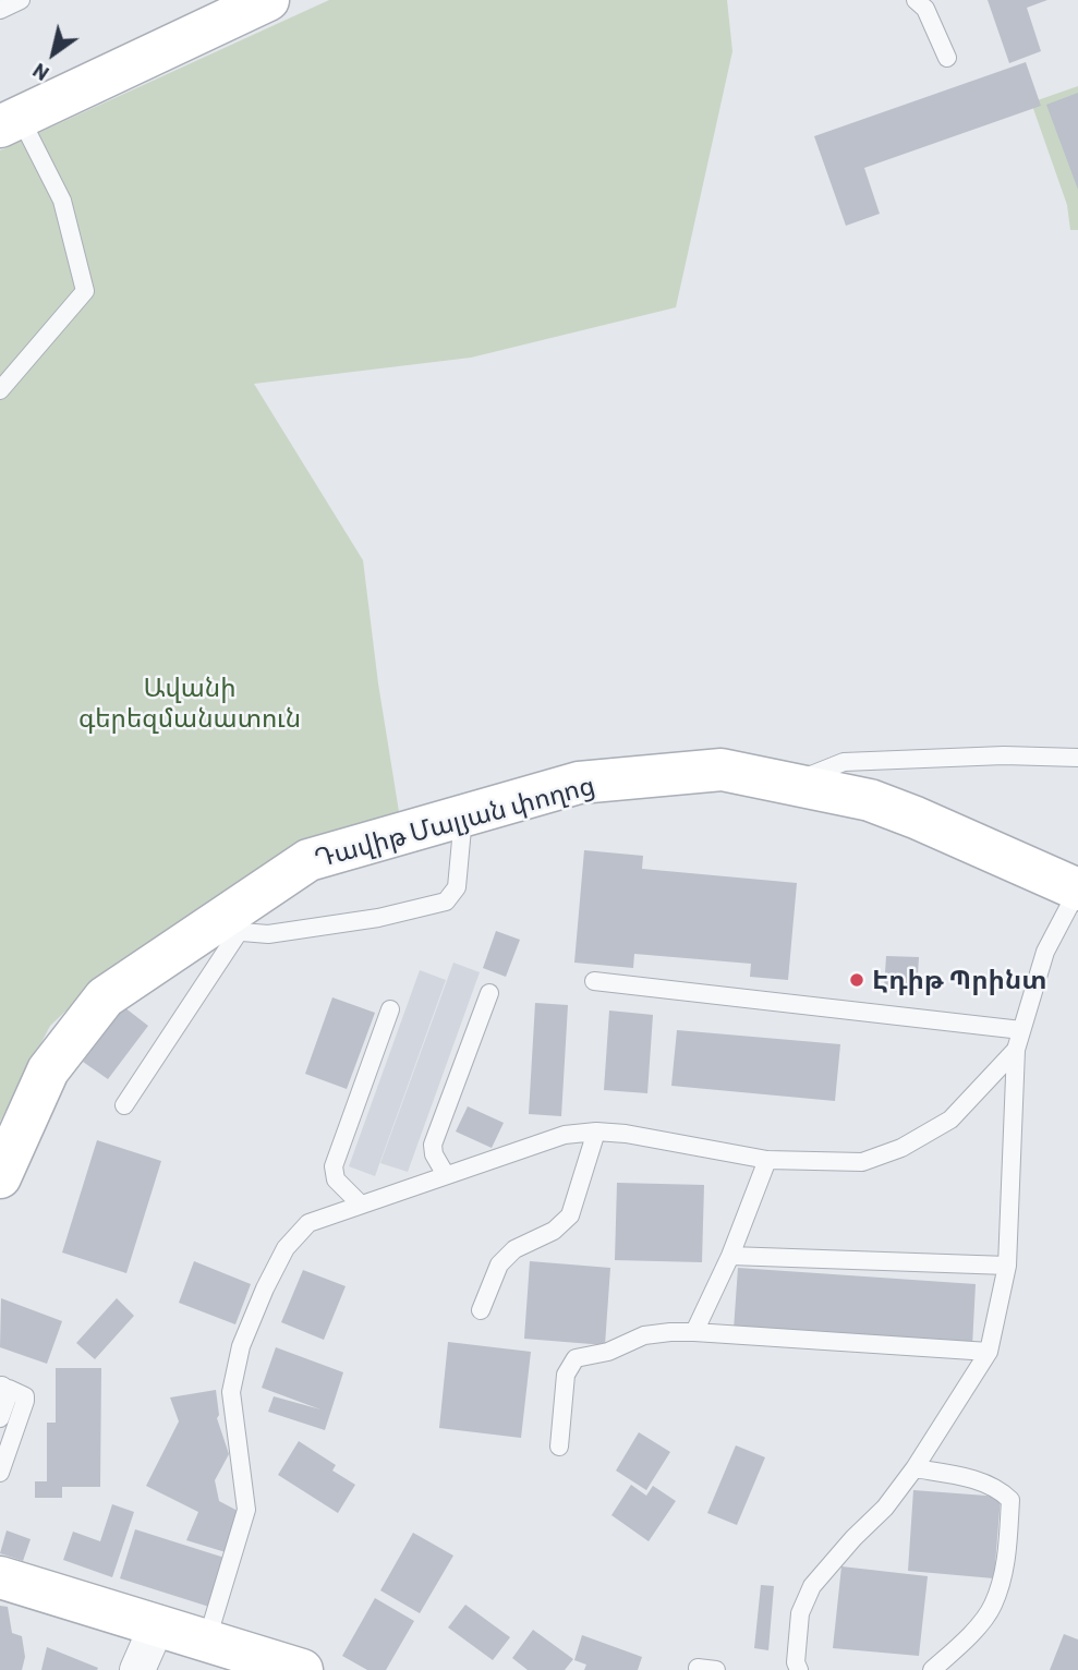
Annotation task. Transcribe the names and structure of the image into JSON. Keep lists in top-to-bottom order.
{
  "streets": {
    "street": ["Դավիթ Մալյան փողոց"]
  },
  "parks": ["Ավանի գերեզմանատուն"],
  "places": ["Էդիթ Պրինտ"],
  "north": "bottom left"
}
